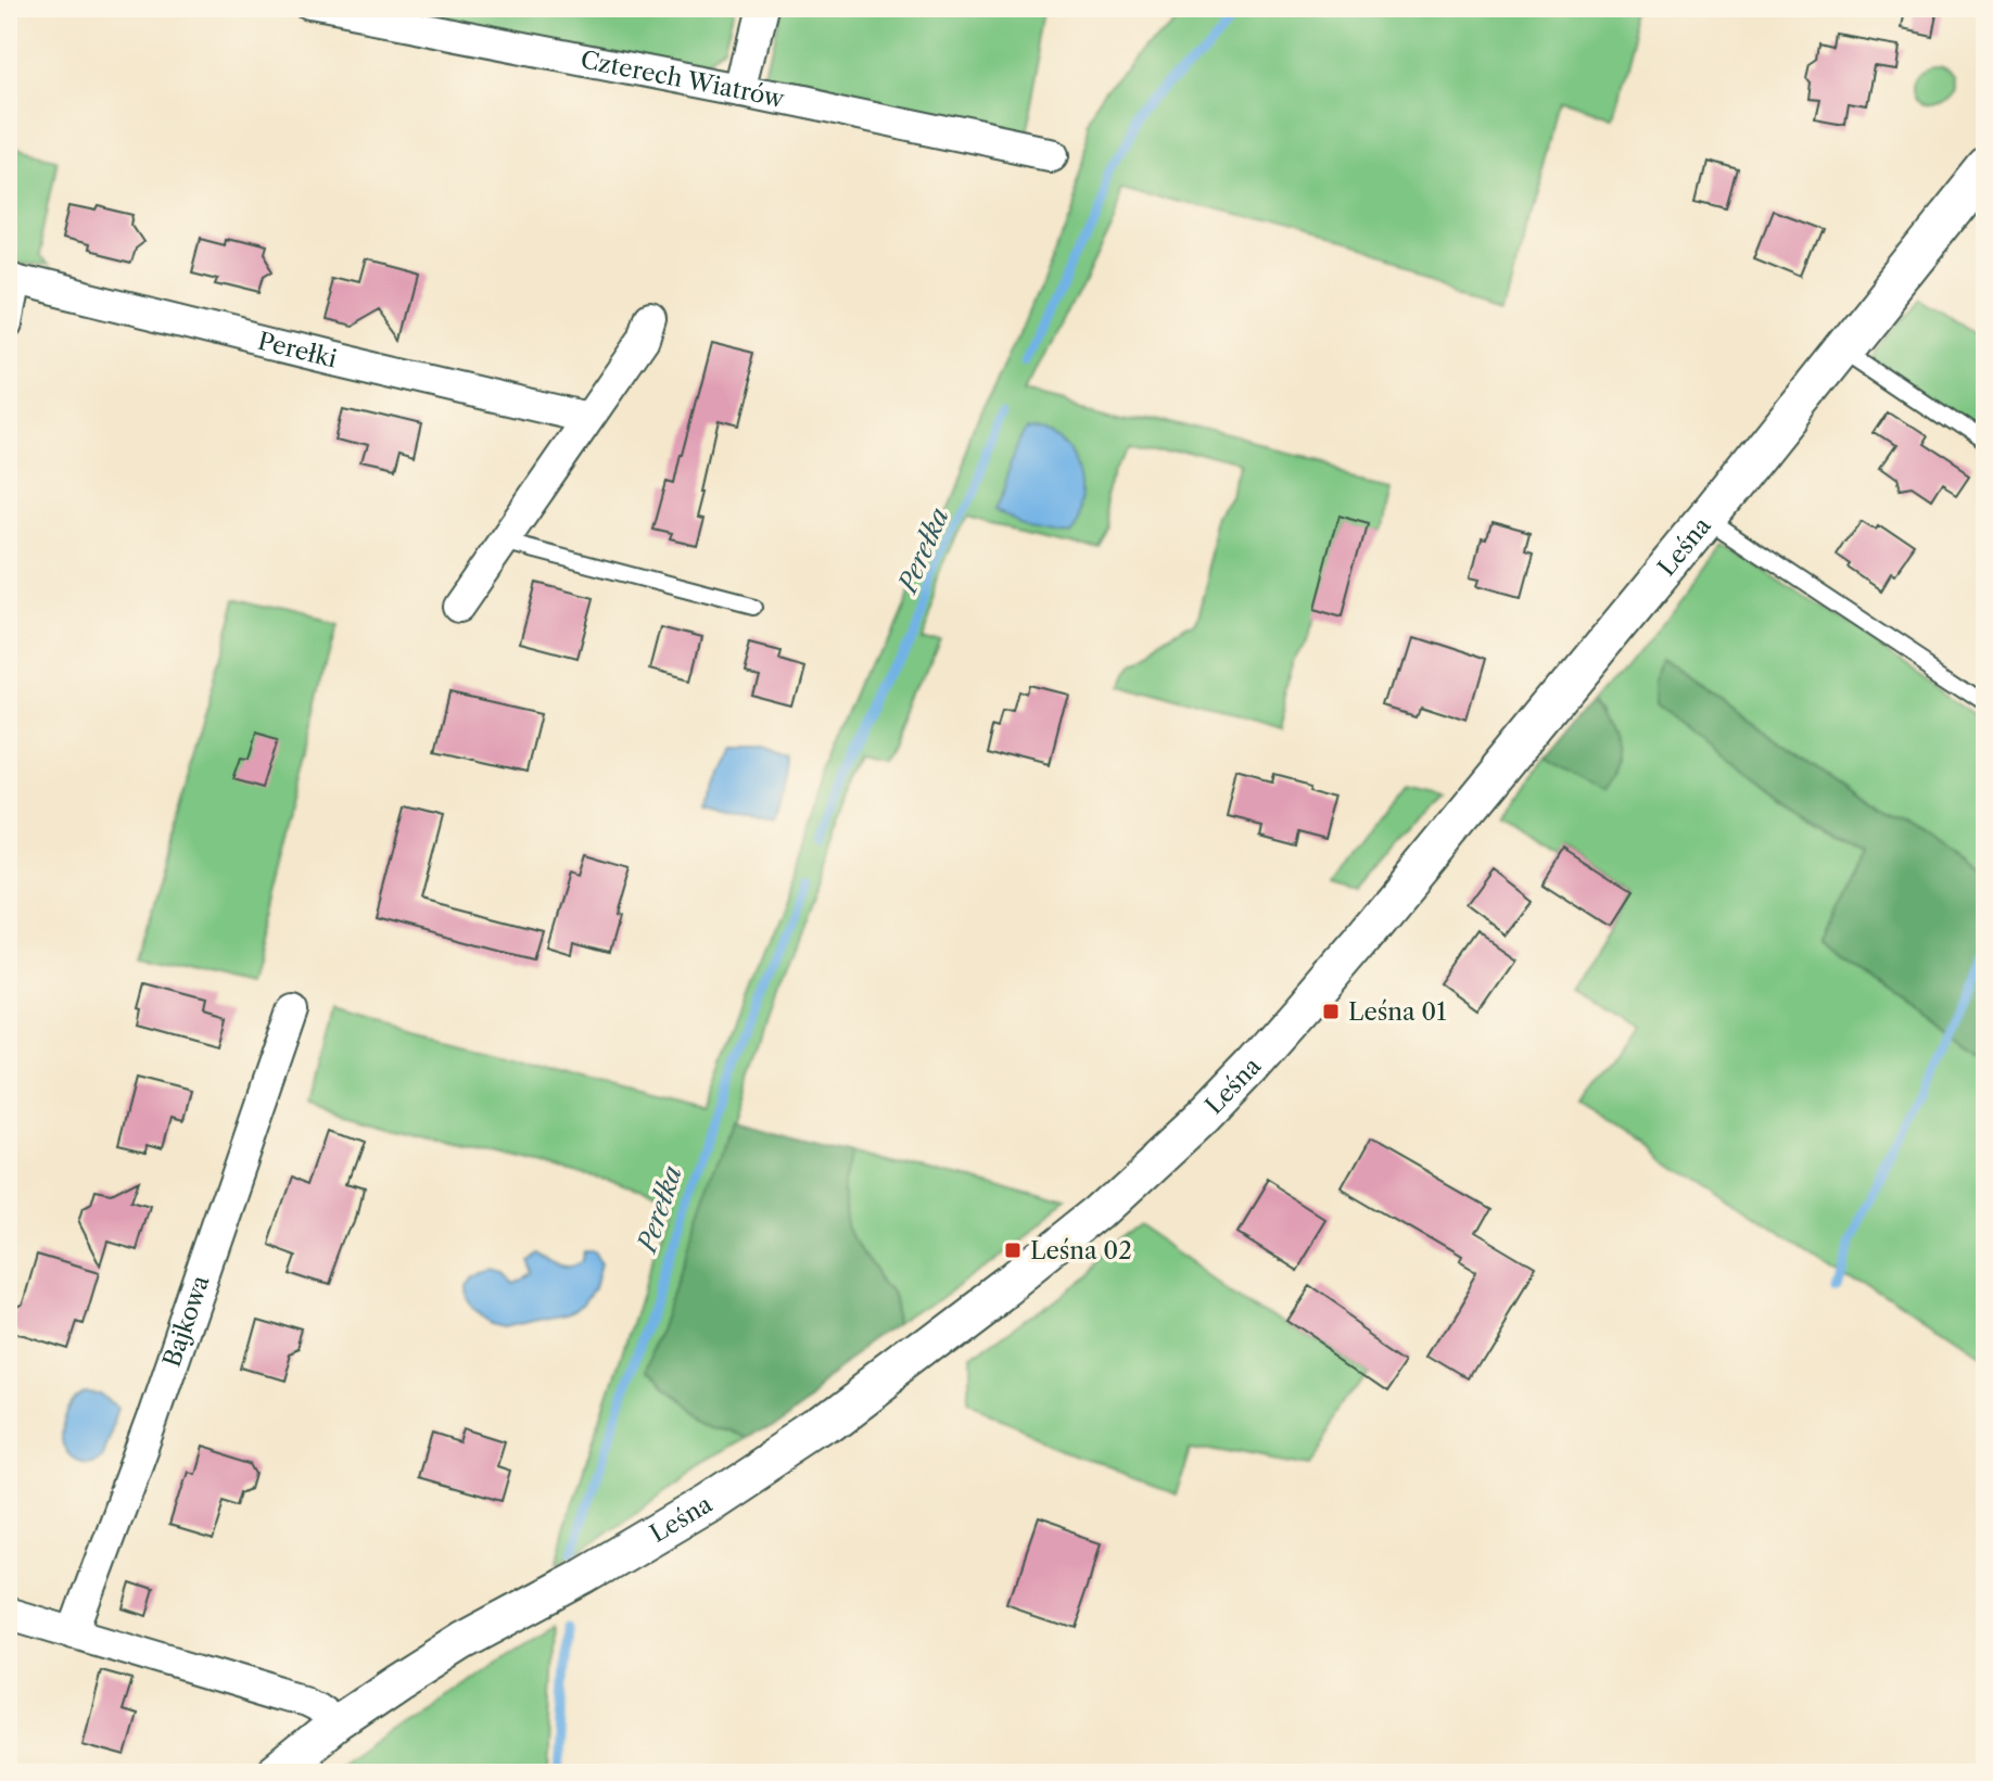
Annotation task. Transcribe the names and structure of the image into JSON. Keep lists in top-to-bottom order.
{
  "streets": {
    "street": [
      "Czterech Wiatrów",
      "Perełki",
      "Leśna",
      "Bajkowa"
    ]
  },
  "water": ["Perełka"],
  "places": {
    "transit": ["Leśna 01", "Leśna 02"]
  }
}
